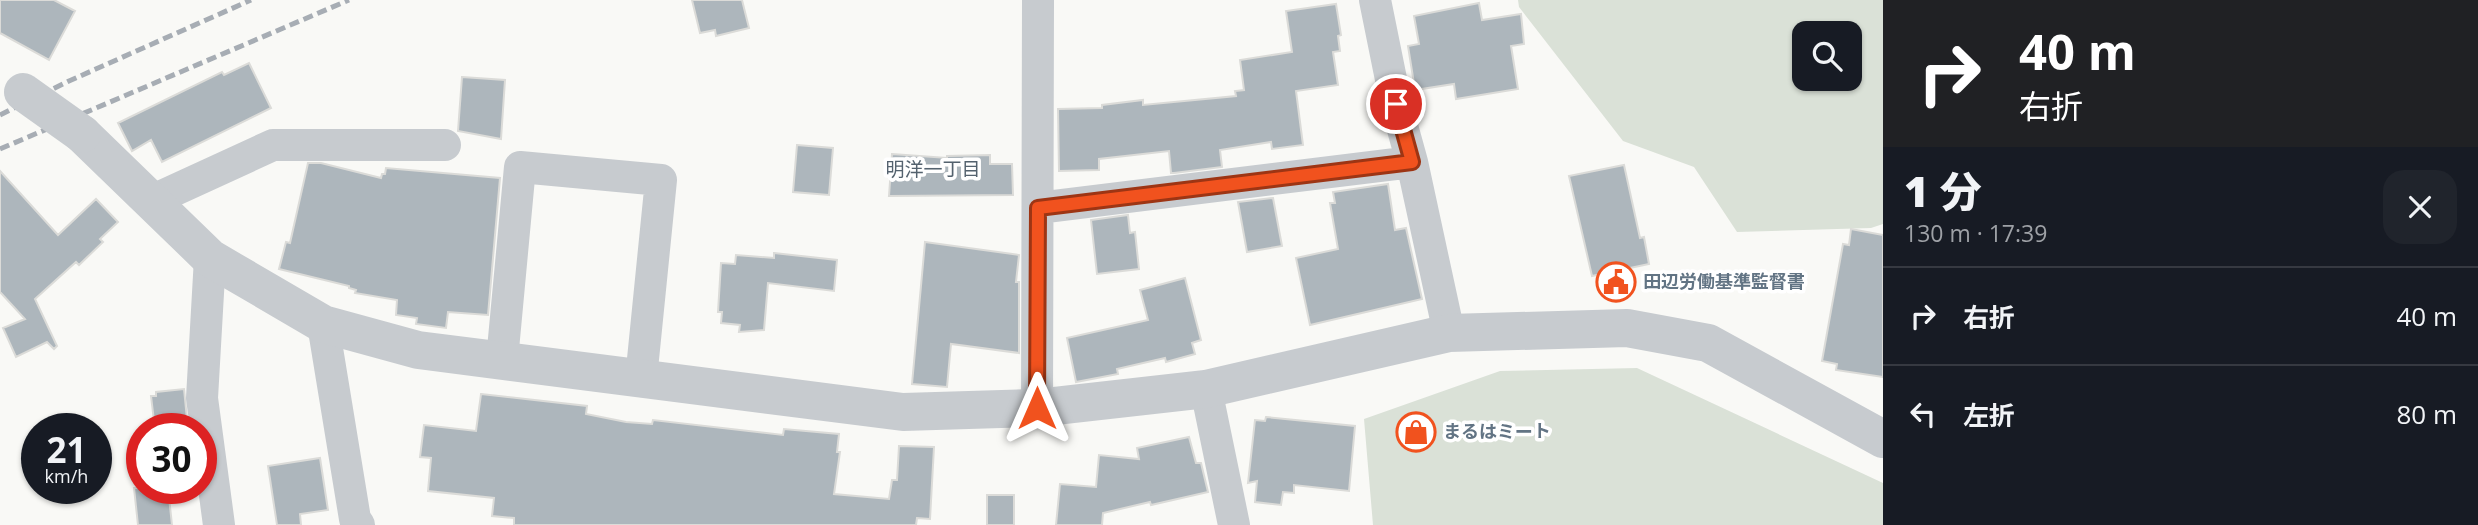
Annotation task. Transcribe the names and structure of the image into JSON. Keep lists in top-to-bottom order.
{
  "districts": ["明洋一丁目"],
  "places": {
    "public building": ["田辺労働基準監督書"],
    "shop": ["まるはミート"]
  },
  "page": {
    "turn": ["40 m", "右折"],
    "heading": ["1 分", "130 m · 17:39"],
    "list": [
      {
        "name": "右折",
        "value": "40 m"
      },
      {
        "name": "左折",
        "value": "80 m"
      }
    ],
    "speed": "21 km/h",
    "limit": "30"
  }
}
